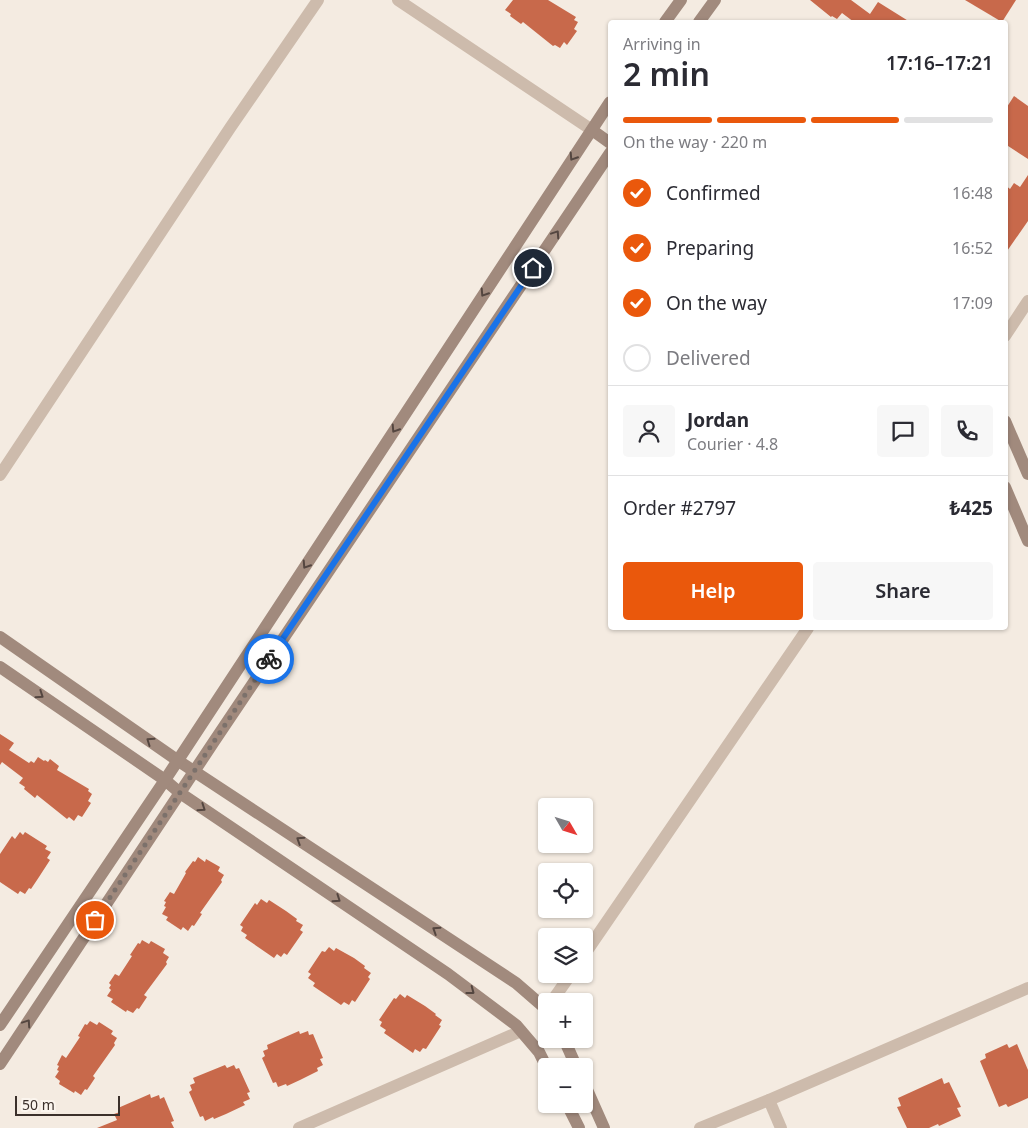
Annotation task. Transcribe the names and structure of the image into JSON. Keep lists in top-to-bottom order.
{
  "scale_bar": "50 m",
  "north": "bottom right",
  "page": {
    "heading": ["2 min", "Arriving in", "17:16–17:21"],
    "panel": [
      "Jordan",
      "Courier · 4.8",
      "Order #2797",
      "₺425"
    ],
    "bar": "On the way · 220 m",
    "list": [
      ["Confirmed", "16:48"],
      ["Preparing", "16:52"],
      ["On the way", "17:09"],
      "Delivered"
    ],
    "buttons": ["Help", "Share"],
    "map_buttons": ["+", "−"],
    "scale": "50 m"
  }
}
